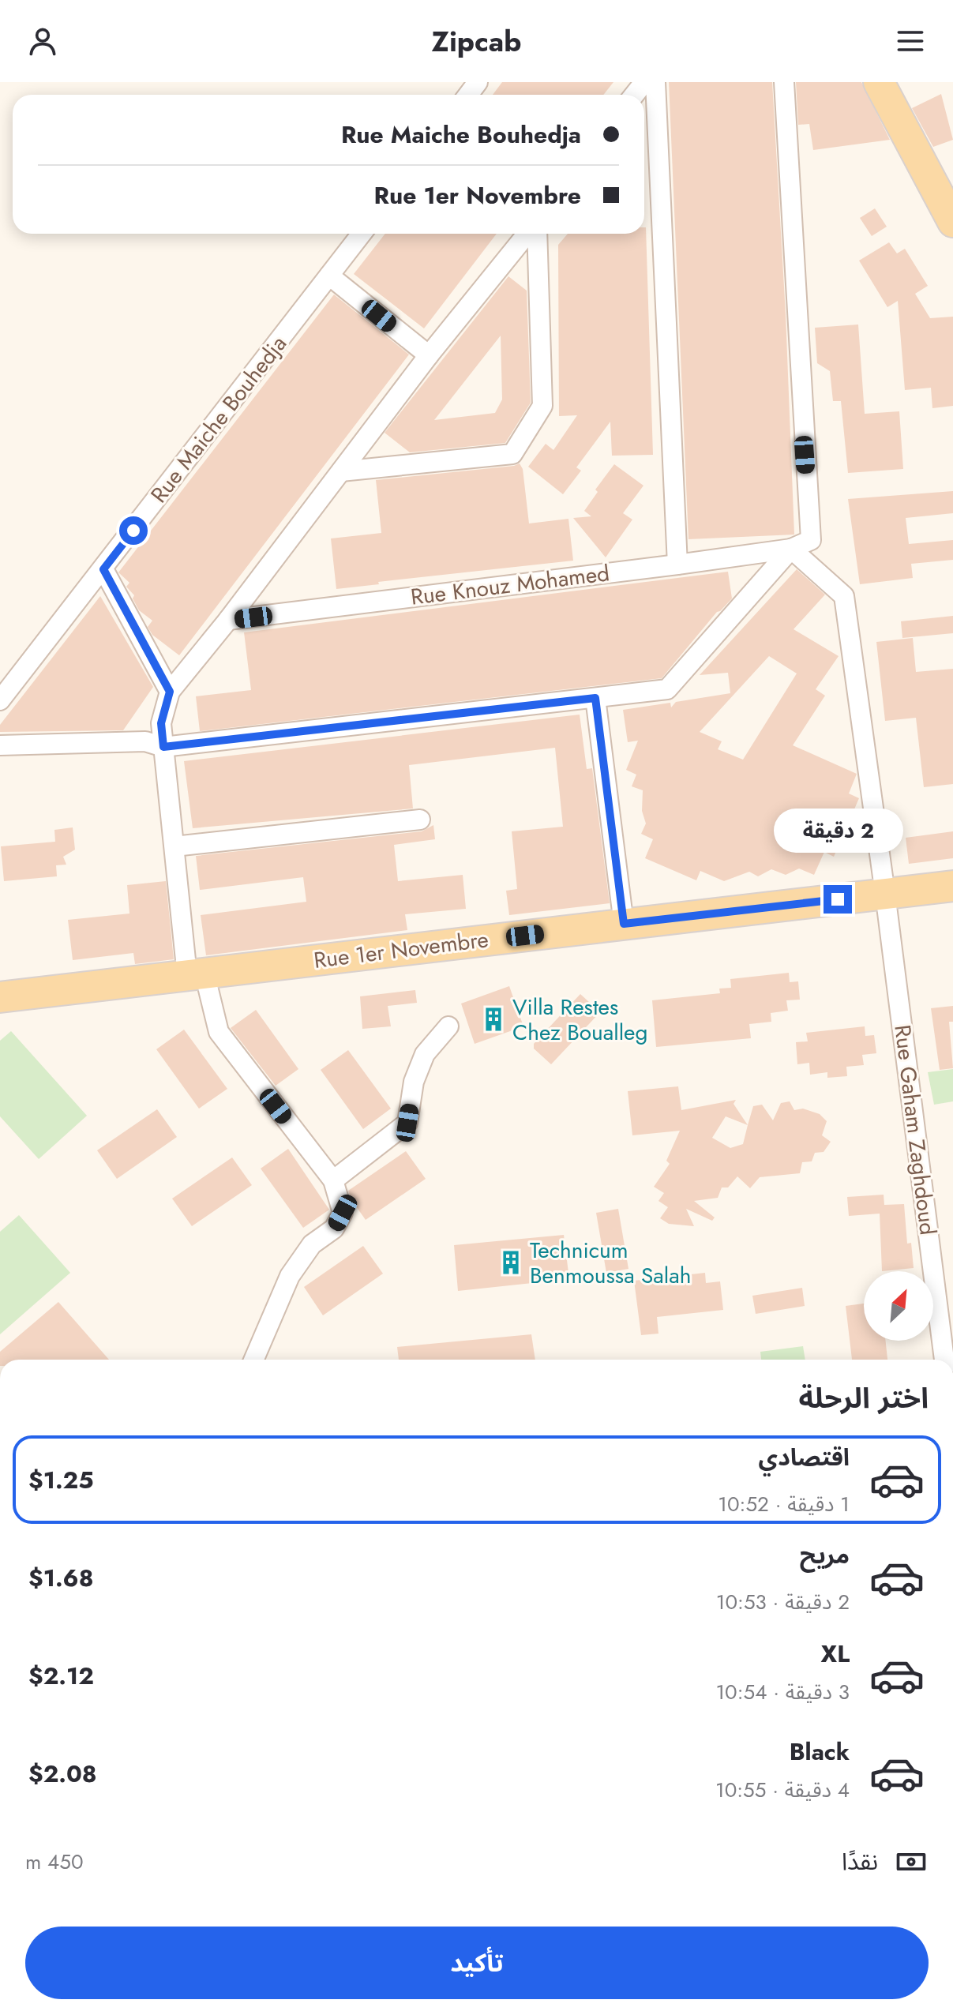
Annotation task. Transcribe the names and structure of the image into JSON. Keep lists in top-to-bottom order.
{
  "streets": {
    "main road": ["Rue 1er Novembre"],
    "street": ["Rue Maiche Bouhedja", "Rue Knouz Mohamed", "Rue Gaham Zaghdoud"]
  },
  "crossings": [
    ["Rue 1er Novembre", "Rue Gaham Zaghdoud"]
  ],
  "places": {
    "building": ["Villa Restes Chez Boualleg", "Technicum Benmoussa Salah"]
  },
  "north": "top right",
  "page": {
    "header": "Zipcab",
    "banner": ["Rue Maiche Bouhedja", "Rue 1er Novembre"],
    "bubble": "2 دقيقة",
    "heading": "اختر الرحلة",
    "list": [
      {
        "name": "اقتصادي",
        "note": "1 دقيقة · 10:52",
        "value": "$1.25"
      },
      {
        "name": "مريح",
        "note": "2 دقيقة · 10:53",
        "value": "$1.68"
      },
      {
        "name": "XL",
        "note": "3 دقيقة · 10:54",
        "value": "$2.12"
      },
      {
        "name": "Black",
        "note": "4 دقيقة · 10:55",
        "value": "$2.08"
      }
    ],
    "pay": ["نقدًا", "450 m"],
    "buttons": "تأكيد"
  }
}
